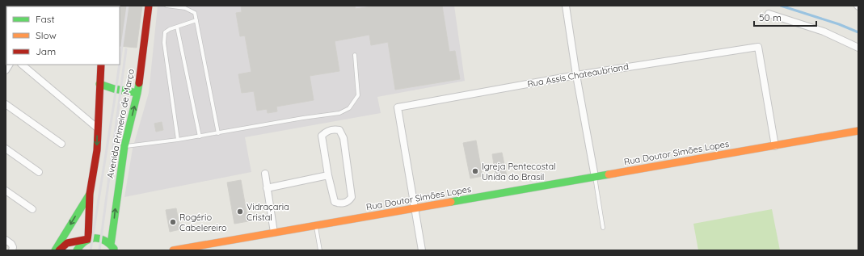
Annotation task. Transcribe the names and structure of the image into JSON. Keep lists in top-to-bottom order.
{
  "streets": {
    "main road": ["Avenida Primeiro de Março", "Rua Doutor Simões Lopes"],
    "street": ["Rua Assis Chateaubriand"]
  },
  "crossings": [
    ["Rua Assis Chateaubriand", "Rua Doutor Simões Lopes"]
  ],
  "places": ["Igreja Pentecostal Unida do Brasil", "Vidraçaria Cristal", "Rogério Cabelereiro"],
  "legend": ["Fast", "Slow", "Jam"],
  "scale_bar": "50 m"
}
